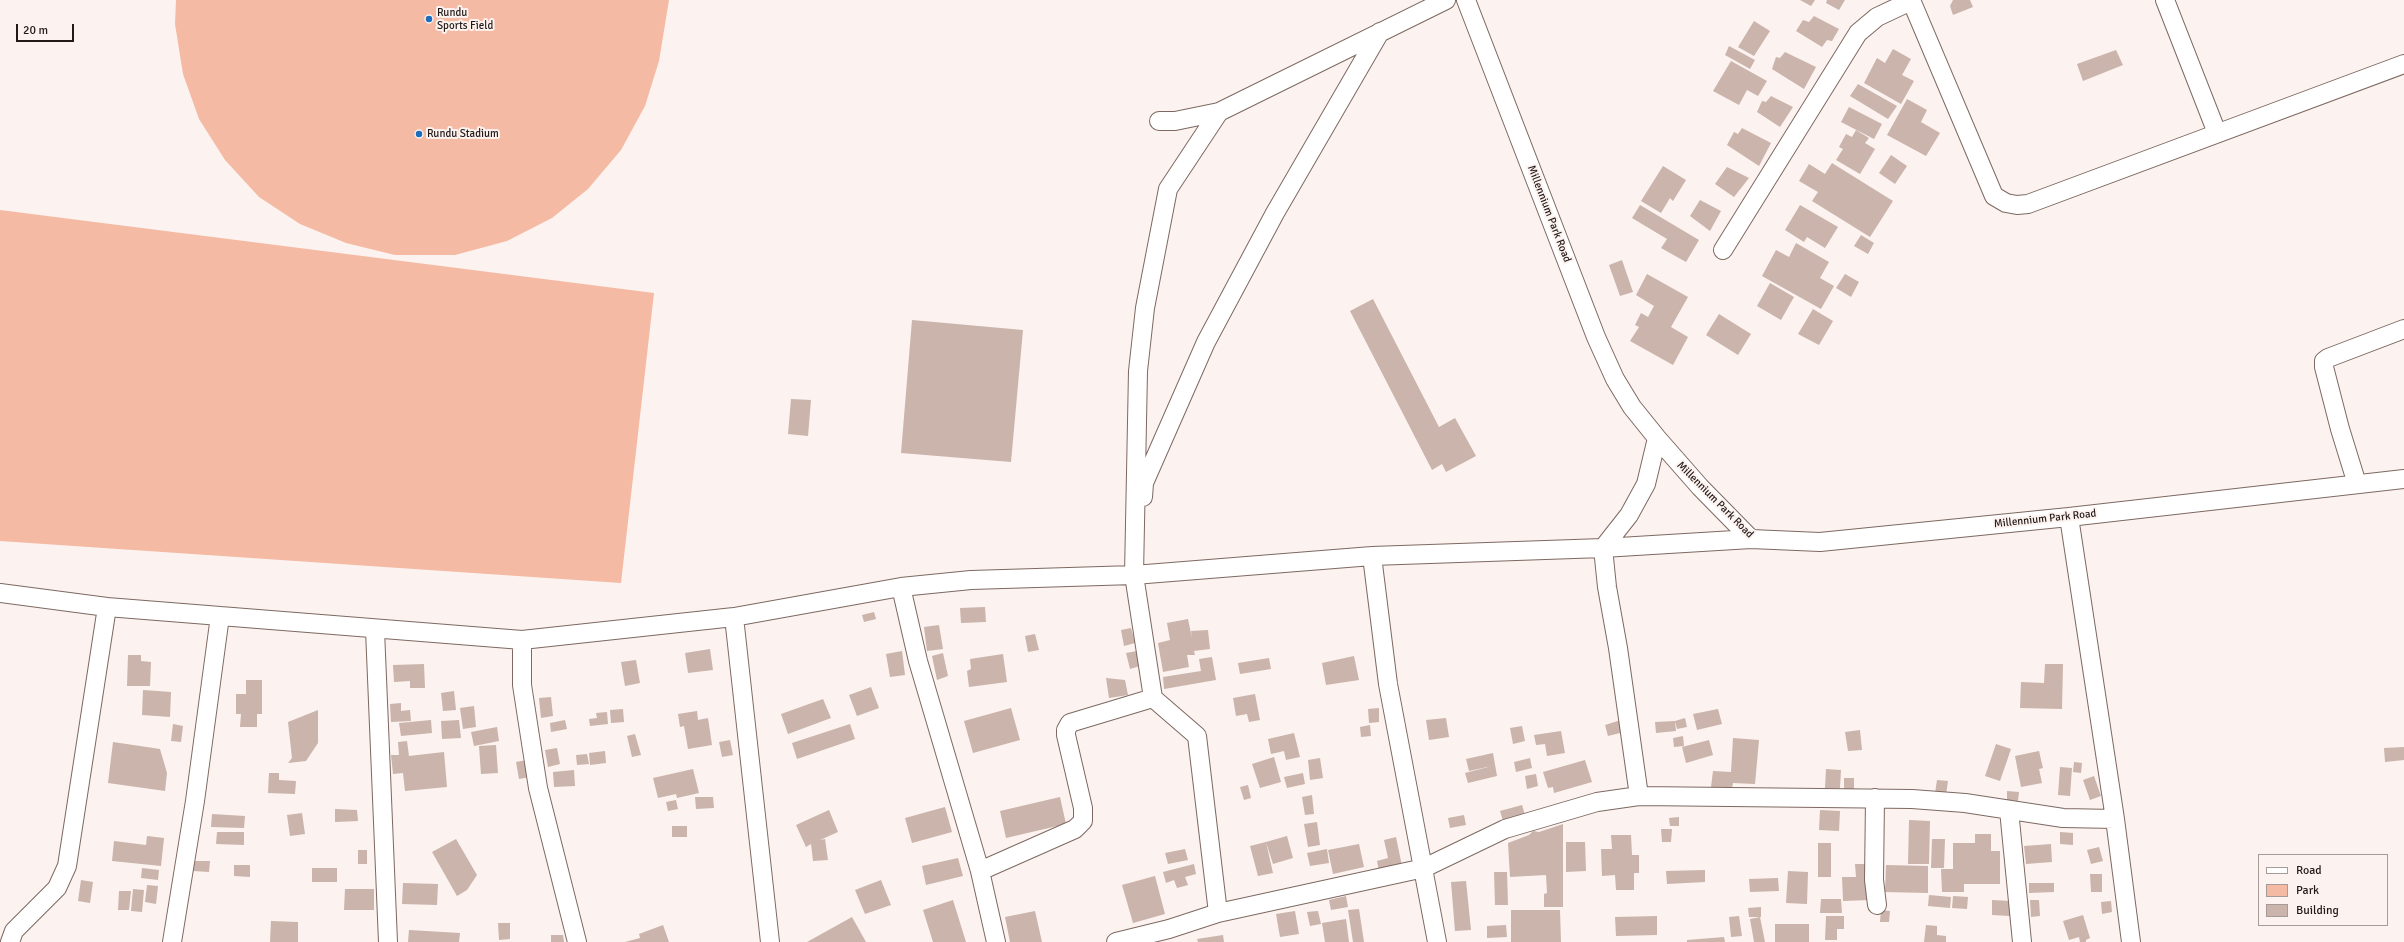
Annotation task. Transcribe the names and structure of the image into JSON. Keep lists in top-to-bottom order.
{
  "streets": {
    "street": ["Millennium Park Road"]
  },
  "places": ["Rundu Sports Field", "Rundu Stadium"],
  "legend": ["Road", "Park", "Building"],
  "scale_bar": "20 m"
}
